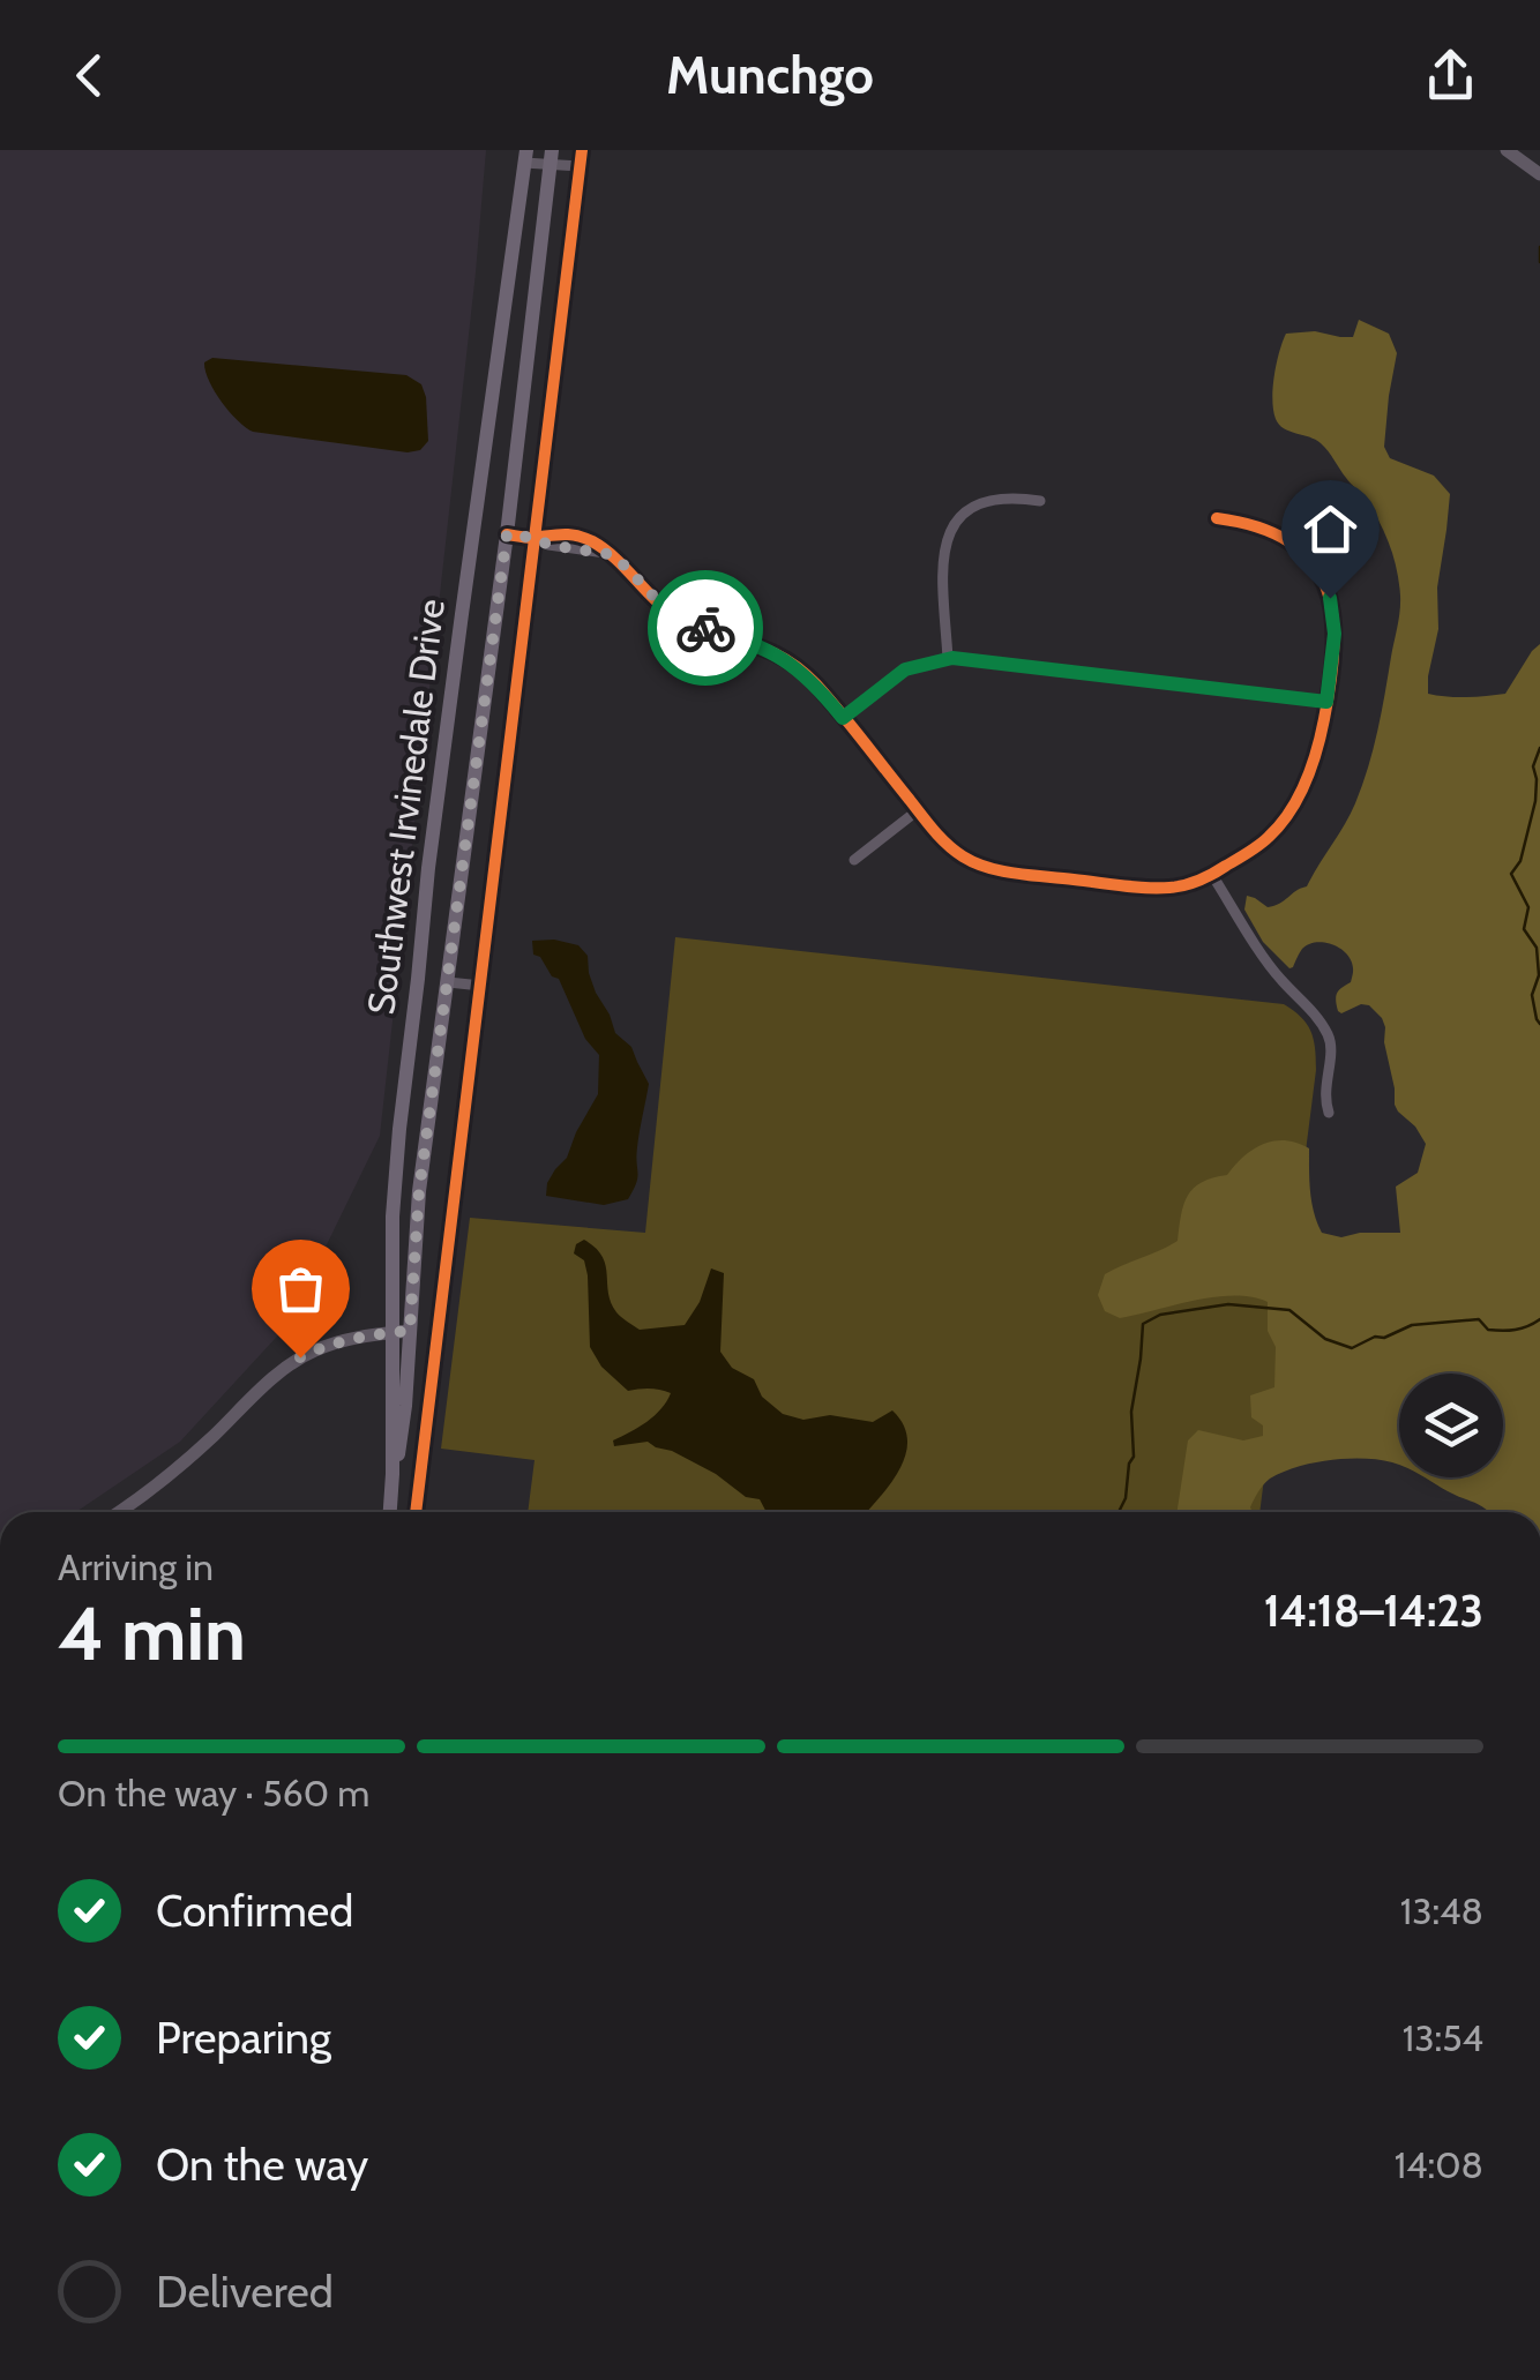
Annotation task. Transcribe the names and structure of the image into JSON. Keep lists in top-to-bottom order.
{
  "streets": {
    "main road": ["Southwest Irvinedale Drive"]
  },
  "page": {
    "header": "Munchgo",
    "heading": ["4 min", "Arriving in", "14:18–14:23"],
    "bar": "On the way · 560 m",
    "list": [
      ["Confirmed", "13:48"],
      ["Preparing", "13:54"],
      ["On the way", "14:08"],
      "Delivered"
    ]
  }
}
